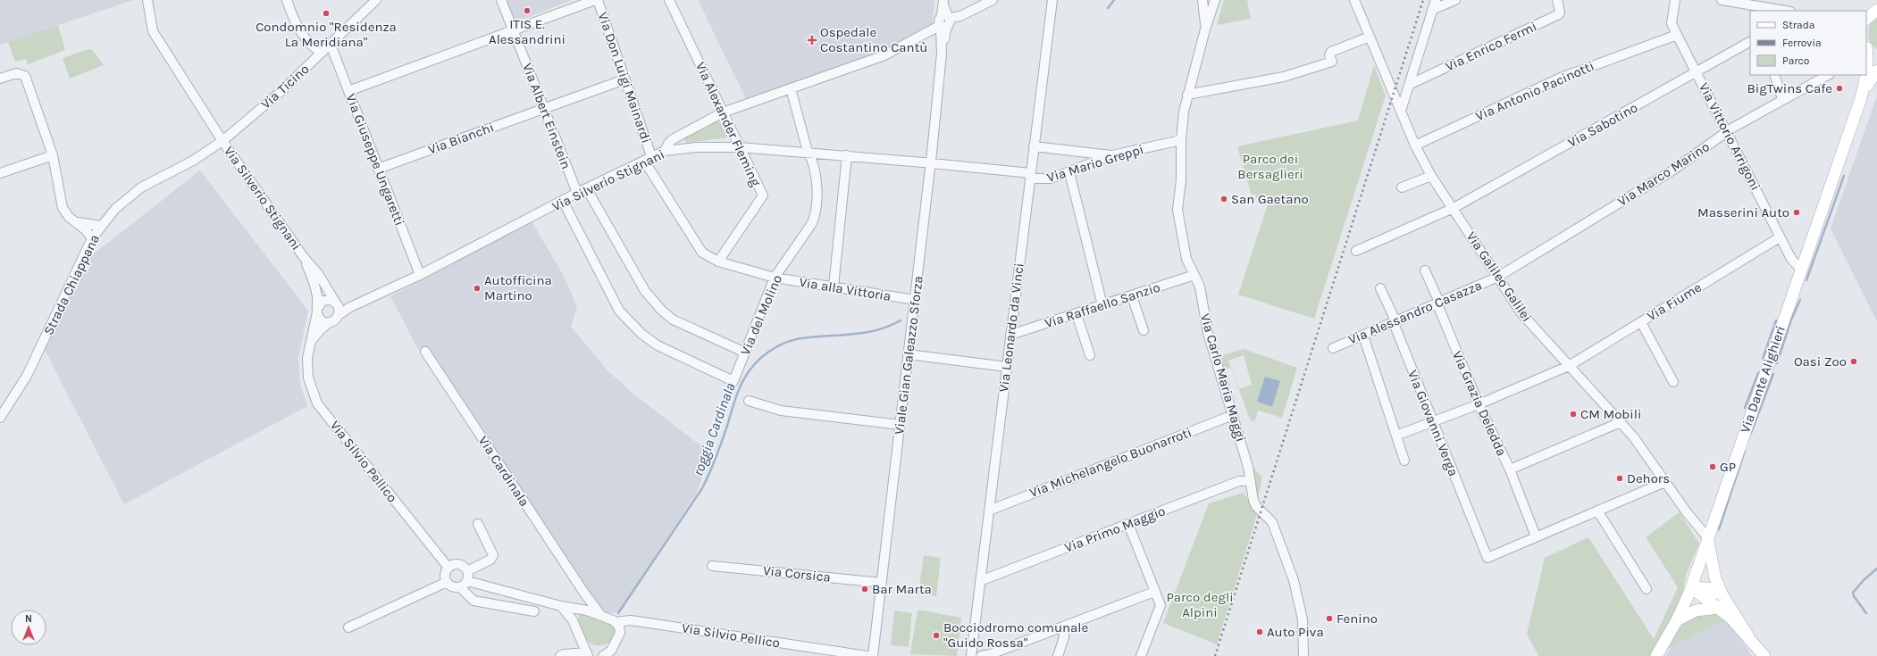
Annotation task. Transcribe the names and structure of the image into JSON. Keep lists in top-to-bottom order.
{
  "streets": {
    "main road": ["Via Dante Alighieri"],
    "street": [
      "Via Enrico Fermi",
      "Via Don Luigi Mainardi",
      "Via Ticino",
      "Via Antonio Pacinotti",
      "Via Albert Einstein",
      "Via Alexander Fleming",
      "Via Sabotino",
      "Via Vittorio Arrigoni",
      "Via Bianchi",
      "Via Giuseppe Ungaretti",
      "Via Mario Greppi",
      "Via Marco Marino",
      "Via Silverio Stignani",
      "Via Galileo Galilei",
      "Strada Chiappana",
      "Via alla Vittoria",
      "Via Fiume",
      "Via Raffaello Sanzio",
      "Via Alessandro Casazza",
      "Via del Molino",
      "Via Leonardo da Vinci",
      "Viale Gian Galeazzo Sforza",
      "Via Carlo Maria Maggi",
      "Via Grazia Deledda",
      "Via Giovanni Verga",
      "Via Silvio Pellico",
      "Via Michelangelo Buonarroti",
      "Via Cardinala",
      "Via Primo Maggio",
      "Via Corsica"
    ]
  },
  "crossings": [
    ["Via Don Luigi Mainardi", "Via Alexander Fleming"],
    ["Via Don Luigi Mainardi", "Via Bianchi"],
    ["Via Don Luigi Mainardi", "Via Silverio Stignani"],
    ["Via Don Luigi Mainardi", "Via alla Vittoria"],
    ["Via Ticino", "Via Giuseppe Ungaretti"],
    ["Via Ticino", "Via Silverio Stignani"],
    ["Via Ticino", "Strada Chiappana"],
    ["Via Antonio Pacinotti", "Via Vittorio Arrigoni"],
    ["Via Antonio Pacinotti", "Via Galileo Galilei"],
    ["Via Albert Einstein", "Via Bianchi"],
    ["Via Albert Einstein", "Via Silverio Stignani"],
    ["Via Alexander Fleming", "Via Silverio Stignani"],
    ["Via Alexander Fleming", "Via alla Vittoria"],
    ["Via Sabotino", "Via Vittorio Arrigoni"],
    ["Via Sabotino", "Via Galileo Galilei"],
    ["Via Vittorio Arrigoni", "Via Marco Marino"],
    ["Via Vittorio Arrigoni", "Via Fiume"],
    ["Via Vittorio Arrigoni", "Via Dante Alighieri"],
    ["Via Bianchi", "Via Giuseppe Ungaretti"],
    ["Via Giuseppe Ungaretti", "Via Silverio Stignani"],
    ["Via Mario Greppi", "Via Silverio Stignani"],
    ["Via Mario Greppi", "Via Leonardo da Vinci"],
    ["Via Mario Greppi", "Viale Gian Galeazzo Sforza"],
    ["Via Mario Greppi", "Via Carlo Maria Maggi"],
    ["Via Marco Marino", "Via Galileo Galilei"],
    ["Via Marco Marino", "Via Alessandro Casazza"],
    ["Via Silverio Stignani", "Strada Chiappana"],
    ["Via Silverio Stignani", "Via del Molino"],
    ["Via Silverio Stignani", "Viale Gian Galeazzo Sforza"],
    ["Via Silverio Stignani", "Via Silvio Pellico"],
    ["Via Galileo Galilei", "Via Fiume"],
    ["Via Galileo Galilei", "Via Alessandro Casazza"],
    ["Via Galileo Galilei", "Via Dante Alighieri"],
    ["Via alla Vittoria", "Via del Molino"],
    ["Via alla Vittoria", "Viale Gian Galeazzo Sforza"],
    ["Via Fiume", "Via Grazia Deledda"],
    ["Via Fiume", "Via Giovanni Verga"],
    ["Via Raffaello Sanzio", "Via Leonardo da Vinci"],
    ["Via Raffaello Sanzio", "Via Carlo Maria Maggi"],
    ["Via Alessandro Casazza", "Via Grazia Deledda"],
    ["Via Alessandro Casazza", "Via Giovanni Verga"],
    ["Via Leonardo da Vinci", "Via Michelangelo Buonarroti"],
    ["Via Leonardo da Vinci", "Via Primo Maggio"],
    ["Viale Gian Galeazzo Sforza", "Via Corsica"],
    ["Via Carlo Maria Maggi", "Via Michelangelo Buonarroti"],
    ["Via Carlo Maria Maggi", "Via Primo Maggio"],
    ["Via Grazia Deledda", "Via Giovanni Verga"]
  ],
  "water": ["roggia Cardinala"],
  "parks": ["Parco dei Bersaglieri", "Parco degli Alpini"],
  "places": {
    "other": [
      "ITIS E. Alessandrini",
      "Condomnio \"Residenza La Meridiana\"",
      "BigTwins Cafe",
      "San Gaetano",
      "Masserini Auto",
      "Autofficina Martino",
      "Oasi Zoo",
      "CM Mobili",
      "GP",
      "Dehors",
      "Bar Marta",
      "Fenino",
      "Auto Piva",
      "Bocciodromo comunale \"Guido Rossa\""
    ],
    "health": ["Ospedale Costantino Cantù"]
  },
  "legend": ["Strada", "Ferrovia", "Parco"],
  "north": "top"
}
